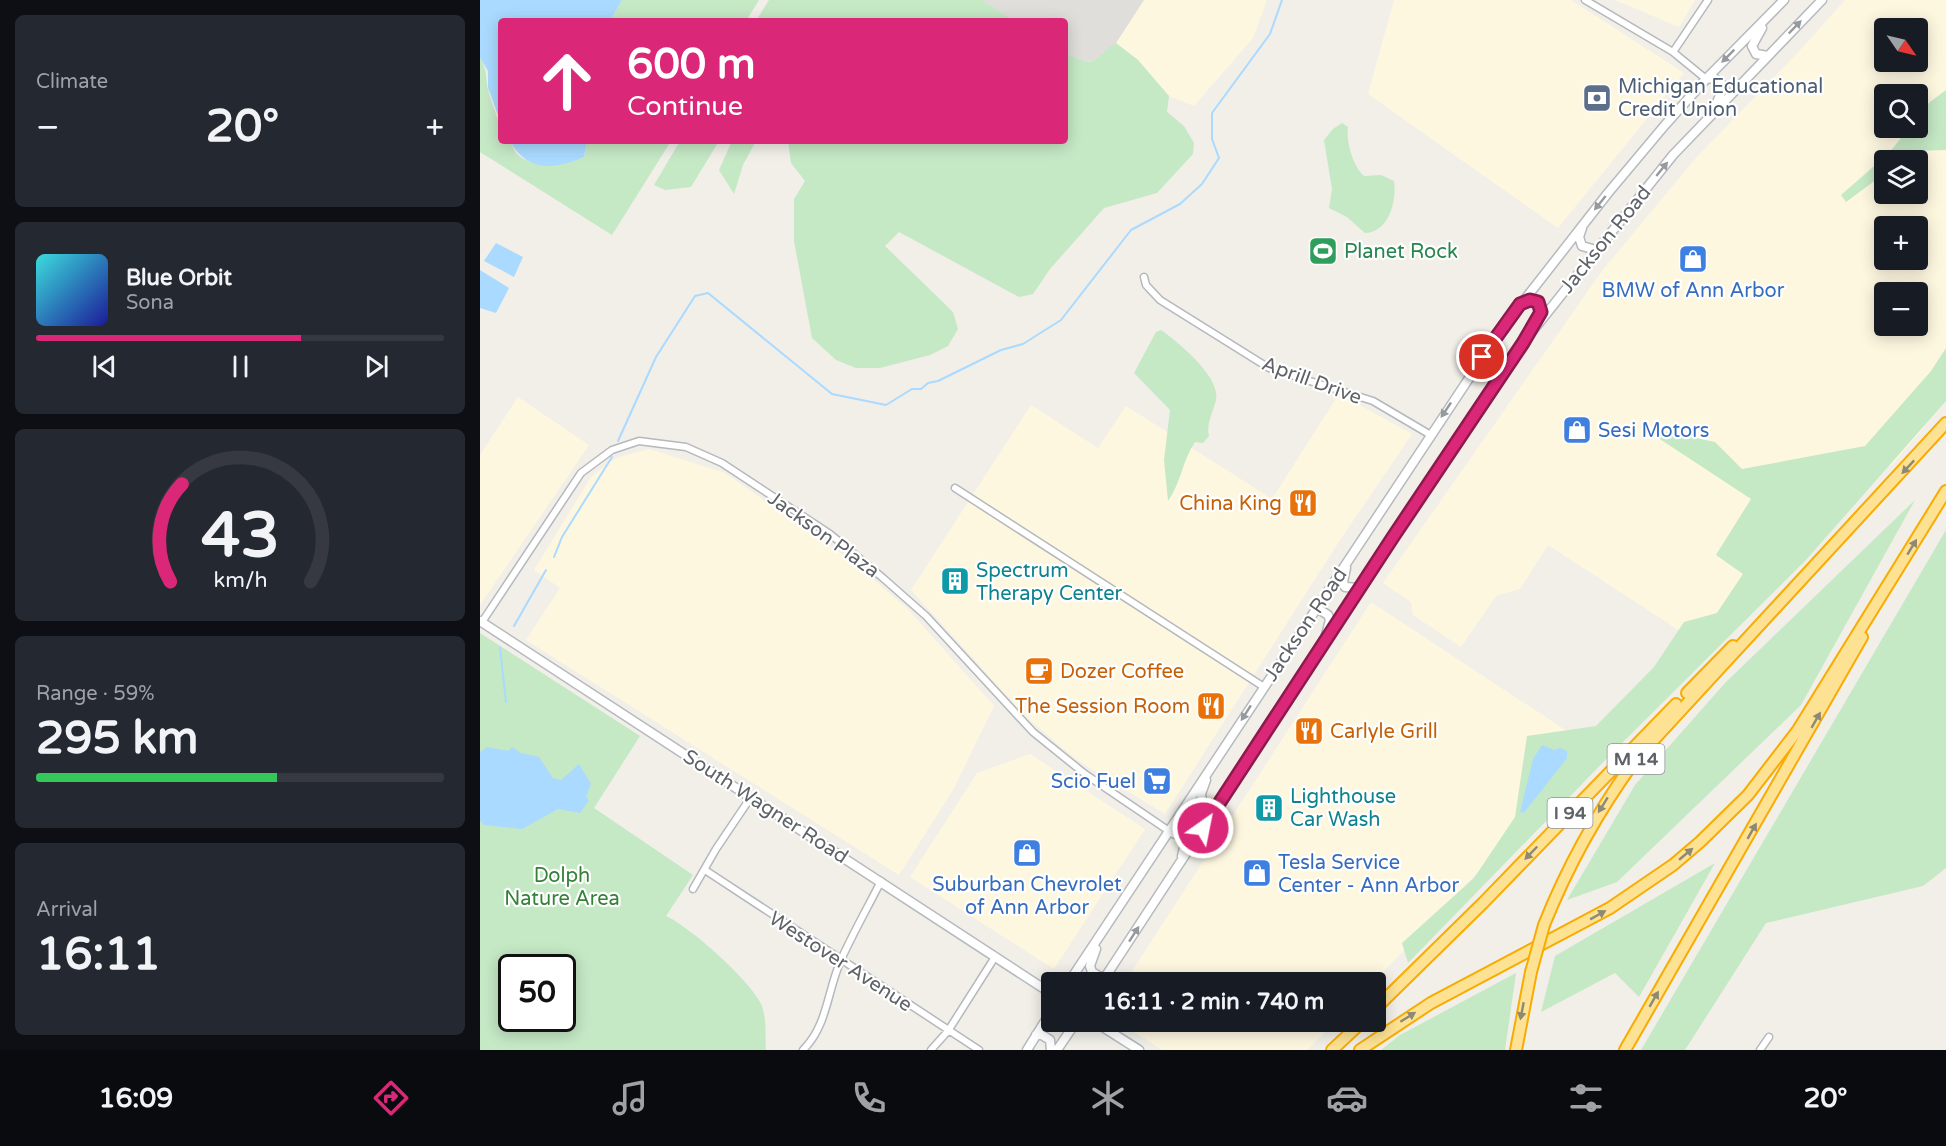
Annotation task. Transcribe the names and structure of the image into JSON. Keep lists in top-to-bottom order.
{
  "streets": {
    "highway": ["M 14", "I 94"],
    "main road": ["Jackson Road", "South Wagner Road"],
    "street": ["Aprill Drive", "Jackson Plaza", "Westover Avenue"]
  },
  "crossings": [
    ["Jackson Road", "Aprill Drive"],
    ["Jackson Road", "Jackson Plaza"],
    ["Jackson Plaza", "South Wagner Road"],
    ["M 14", "I 94"]
  ],
  "parks": ["Dolph Nature Area"],
  "places": {
    "bank": ["Michigan Educational Credit Union"],
    "sports": ["Planet Rock"],
    "shop": [
      "BMW of Ann Arbor",
      "Sesi Motors",
      "Suburban Chevrolet of Ann Arbor",
      "Tesla Service Center - Ann Arbor"
    ],
    "restaurant": ["China King", "The Session Room", "Carlyle Grill"],
    "building": ["Spectrum Therapy Center", "Lighthouse Car Wash"],
    "cafe": ["Dozer Coffee"],
    "supermarket": ["Scio Fuel"]
  },
  "north": "bottom right",
  "page": {
    "tile": [
      "Climate",
      ["Range · 59%", "295 km"],
      ["Arrival", "16:11"]
    ],
    "map_buttons": ["+", "−"],
    "turn": ["600 m", "Continue"],
    "heat": ["−", "20°", "+"],
    "song": ["Blue Orbit", "Sona"],
    "limit": "50",
    "trip": "16:11 · 2 min · 740 m",
    "tabs": ["16:09", "20°"],
    "gauge": ["43", "km/h"]
  }
}
